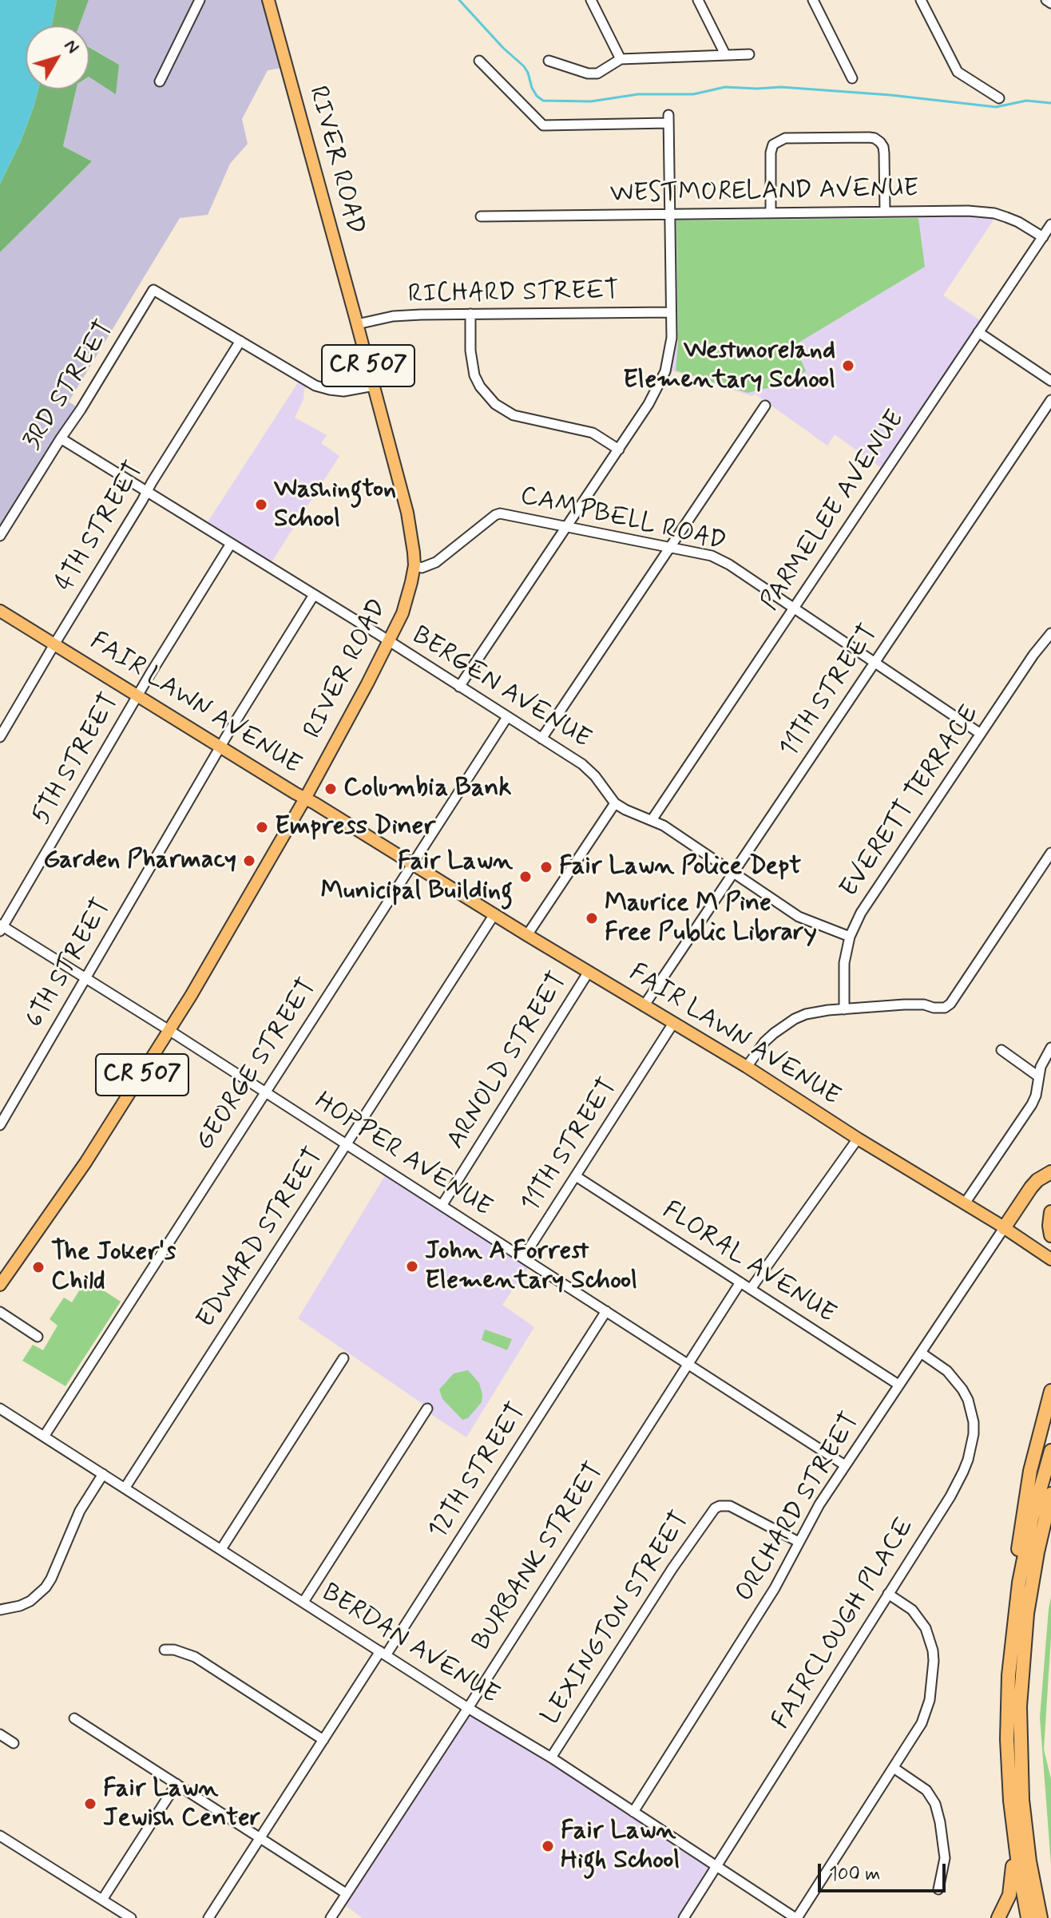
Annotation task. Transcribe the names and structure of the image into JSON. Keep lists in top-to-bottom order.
{
  "streets": {
    "main road": ["RIVER ROAD", "CR 507", "FAIR LAWN AVENUE"],
    "street": [
      "WESTMORELAND AVENUE",
      "RICHARD STREET",
      "3RD STREET",
      "PARMELEE AVENUE",
      "CAMPBELL ROAD",
      "4TH STREET",
      "BERGEN AVENUE",
      "11TH STREET",
      "5TH STREET",
      "EVERETT TERRACE",
      "6TH STREET",
      "ARNOLD STREET",
      "GEORGE STREET",
      "HOPPER AVENUE",
      "EDWARD STREET",
      "FLORAL AVENUE",
      "12TH STREET",
      "ORCHARD STREET",
      "BURBANK STREET",
      "LEXINGTON STREET",
      "FAIRCLOUGH PLACE",
      "BERDAN AVENUE"
    ]
  },
  "crossings": [
    ["RIVER ROAD", "RICHARD STREET"],
    ["RIVER ROAD", "CAMPBELL ROAD"],
    ["RIVER ROAD", "BERGEN AVENUE"],
    ["RIVER ROAD", "FAIR LAWN AVENUE"],
    ["RIVER ROAD", "HOPPER AVENUE"],
    ["WESTMORELAND AVENUE", "PARMELEE AVENUE"],
    ["3RD STREET", "4TH STREET"],
    ["3RD STREET", "BERGEN AVENUE"],
    ["PARMELEE AVENUE", "CAMPBELL ROAD"],
    ["CAMPBELL ROAD", "11TH STREET"],
    ["CAMPBELL ROAD", "EVERETT TERRACE"],
    ["4TH STREET", "BERGEN AVENUE"],
    ["4TH STREET", "FAIR LAWN AVENUE"],
    ["BERGEN AVENUE", "5TH STREET"],
    ["BERGEN AVENUE", "6TH STREET"],
    ["BERGEN AVENUE", "GEORGE STREET"],
    ["11TH STREET", "FAIR LAWN AVENUE"],
    ["11TH STREET", "HOPPER AVENUE"],
    ["11TH STREET", "FLORAL AVENUE"],
    ["FAIR LAWN AVENUE", "5TH STREET"],
    ["FAIR LAWN AVENUE", "6TH STREET"],
    ["FAIR LAWN AVENUE", "ARNOLD STREET"],
    ["FAIR LAWN AVENUE", "GEORGE STREET"],
    ["FAIR LAWN AVENUE", "EDWARD STREET"],
    ["FAIR LAWN AVENUE", "ORCHARD STREET"],
    ["5TH STREET", "HOPPER AVENUE"],
    ["6TH STREET", "HOPPER AVENUE"],
    ["ARNOLD STREET", "HOPPER AVENUE"],
    ["GEORGE STREET", "HOPPER AVENUE"],
    ["GEORGE STREET", "BERDAN AVENUE"],
    ["HOPPER AVENUE", "EDWARD STREET"],
    ["HOPPER AVENUE", "12TH STREET"],
    ["HOPPER AVENUE", "ORCHARD STREET"],
    ["HOPPER AVENUE", "BURBANK STREET"],
    ["EDWARD STREET", "BERDAN AVENUE"],
    ["FLORAL AVENUE", "ORCHARD STREET"],
    ["FLORAL AVENUE", "BURBANK STREET"],
    ["12TH STREET", "BERDAN AVENUE"],
    ["ORCHARD STREET", "LEXINGTON STREET"],
    ["ORCHARD STREET", "FAIRCLOUGH PLACE"],
    ["ORCHARD STREET", "BERDAN AVENUE"],
    ["BURBANK STREET", "BERDAN AVENUE"],
    ["LEXINGTON STREET", "BERDAN AVENUE"],
    ["FAIRCLOUGH PLACE", "BERDAN AVENUE"]
  ],
  "places": [
    "Westmoreland Elementary School",
    "Washington School",
    "Columbia Bank",
    "Empress Diner",
    "Garden Pharmacy",
    "Fair Lawn Police Dept",
    "Fair Lawn Municipal Building",
    "Maurice M Pine Free Public Library",
    "John A Forrest Elementary School",
    "The Joker's Child",
    "Fair Lawn Jewish Center",
    "Fair Lawn High School"
  ],
  "scale_bar": "100 m",
  "north": "top right"
}
